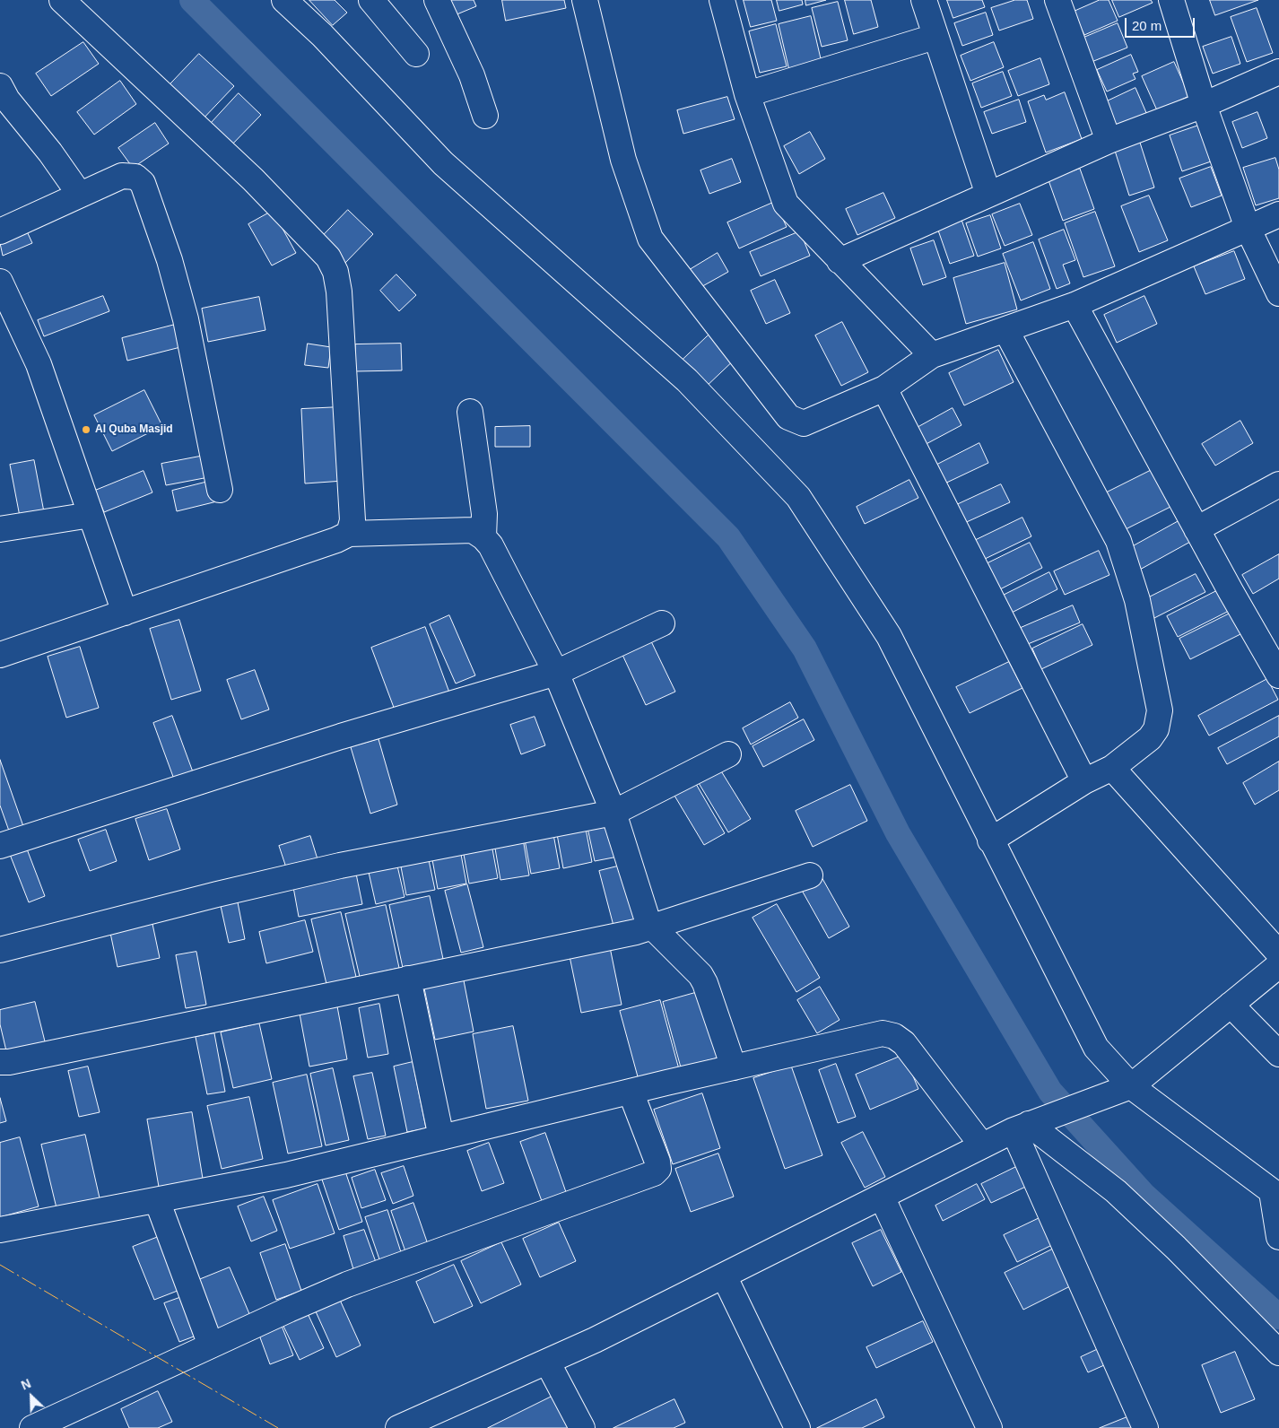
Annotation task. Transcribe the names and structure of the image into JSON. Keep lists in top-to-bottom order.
{
  "places": ["Al Quba Masjid"],
  "scale_bar": "20 m",
  "north": "top left"
}
